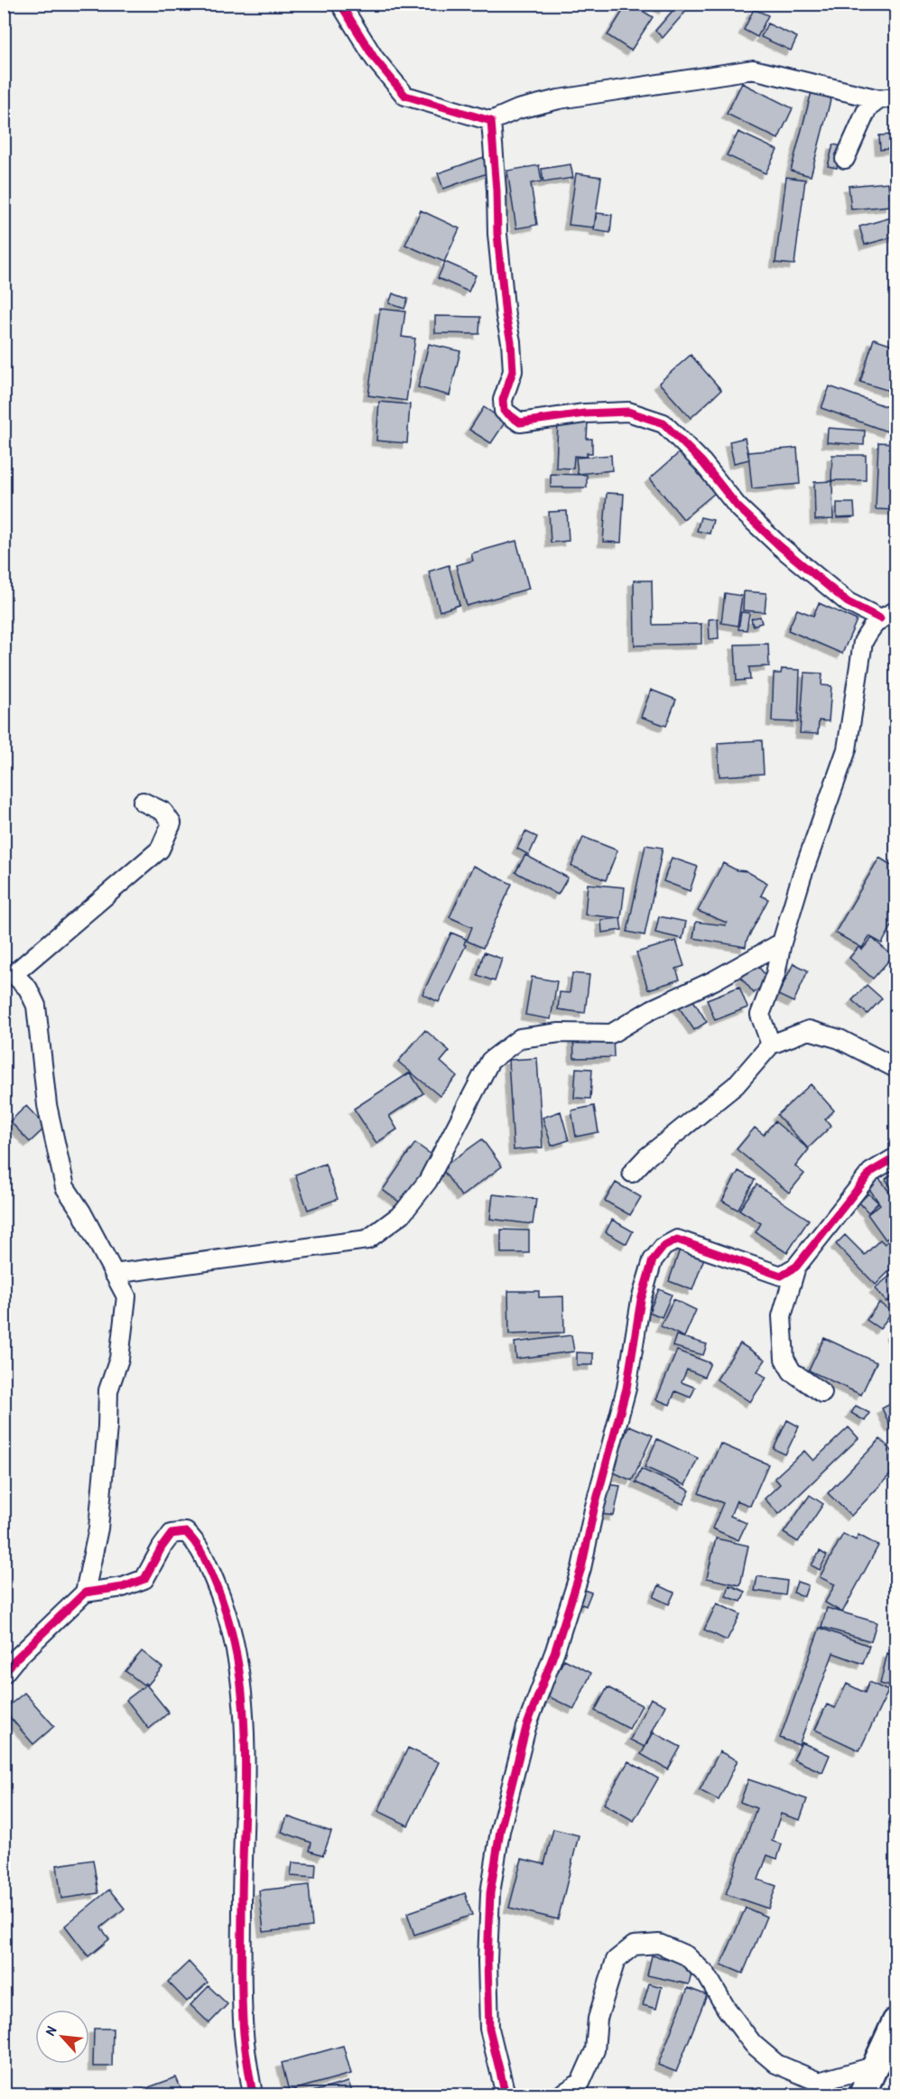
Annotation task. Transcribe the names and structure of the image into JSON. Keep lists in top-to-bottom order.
{
  "north": "top left"
}
